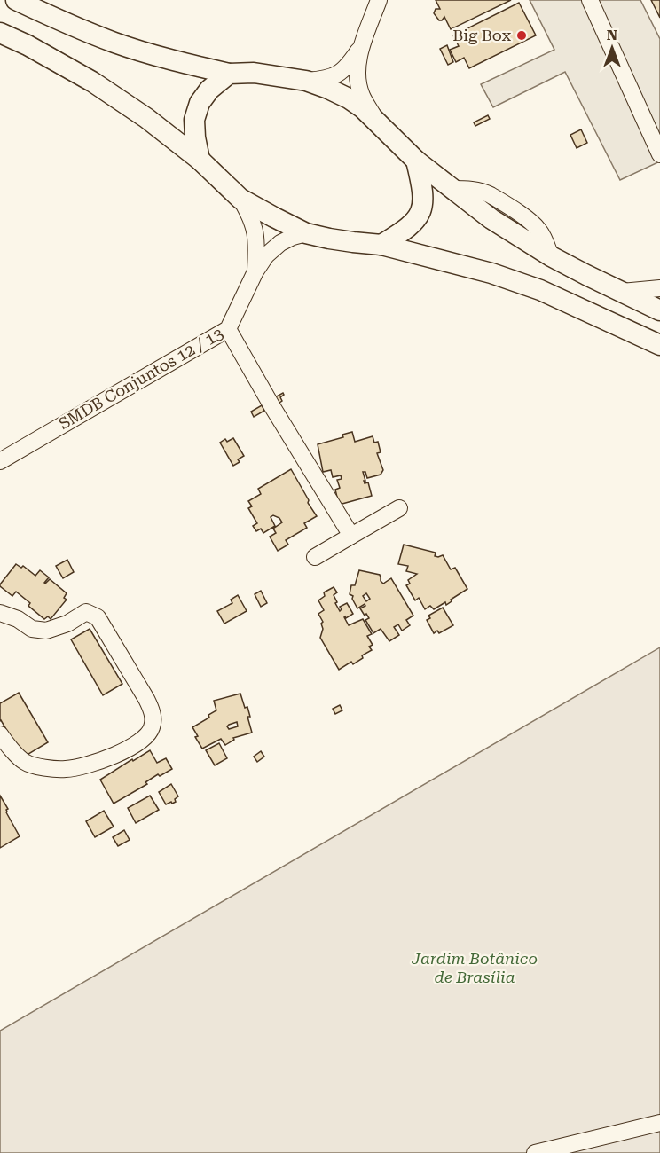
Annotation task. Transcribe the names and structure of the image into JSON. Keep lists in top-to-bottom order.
{
  "streets": {
    "street": ["SMDB Conjuntos 12 / 13"]
  },
  "parks": ["Jardim Botânico de Brasília"],
  "places": ["Big Box"],
  "north": "top"
}
